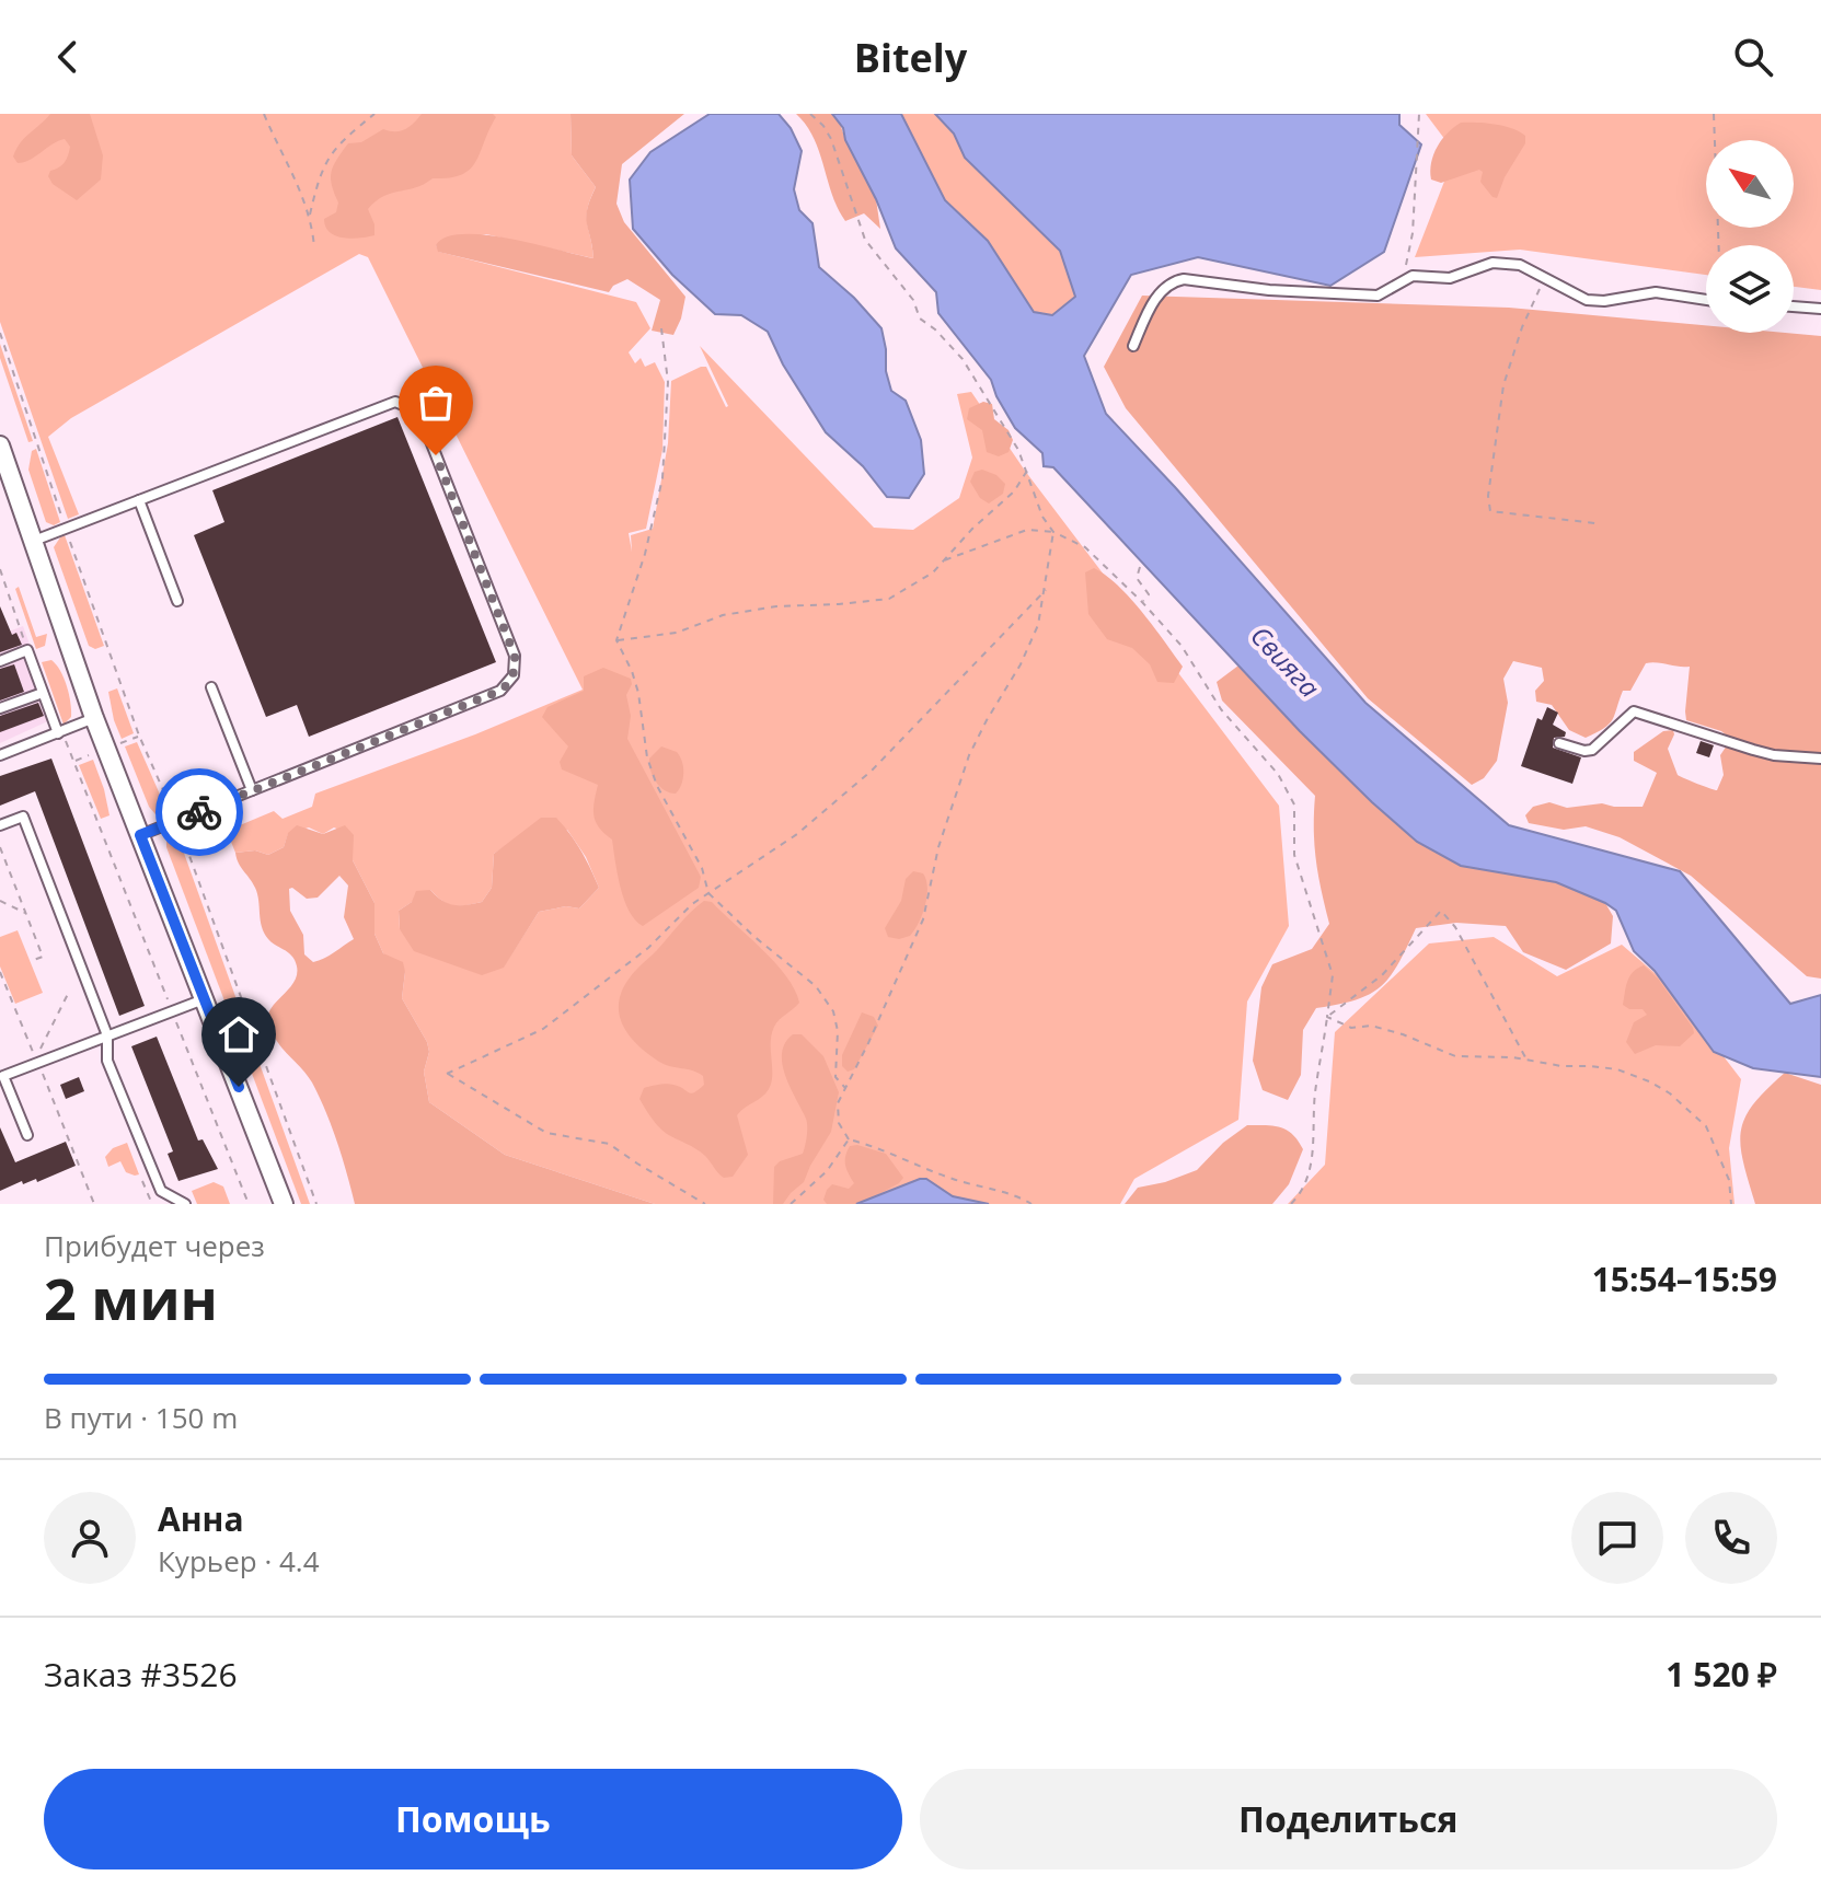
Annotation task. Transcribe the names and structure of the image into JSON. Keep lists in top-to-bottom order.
{
  "water": ["Свияга"],
  "north": "top left",
  "page": {
    "header": "Bitely",
    "heading": ["2 мин", "Прибудет через", "15:54–15:59"],
    "panel": [
      "Анна",
      "Курьер · 4.4",
      "Заказ #3526",
      "1 520 ₽"
    ],
    "bar": "В пути · 150 m",
    "buttons": ["Помощь", "Поделиться"]
  }
}
